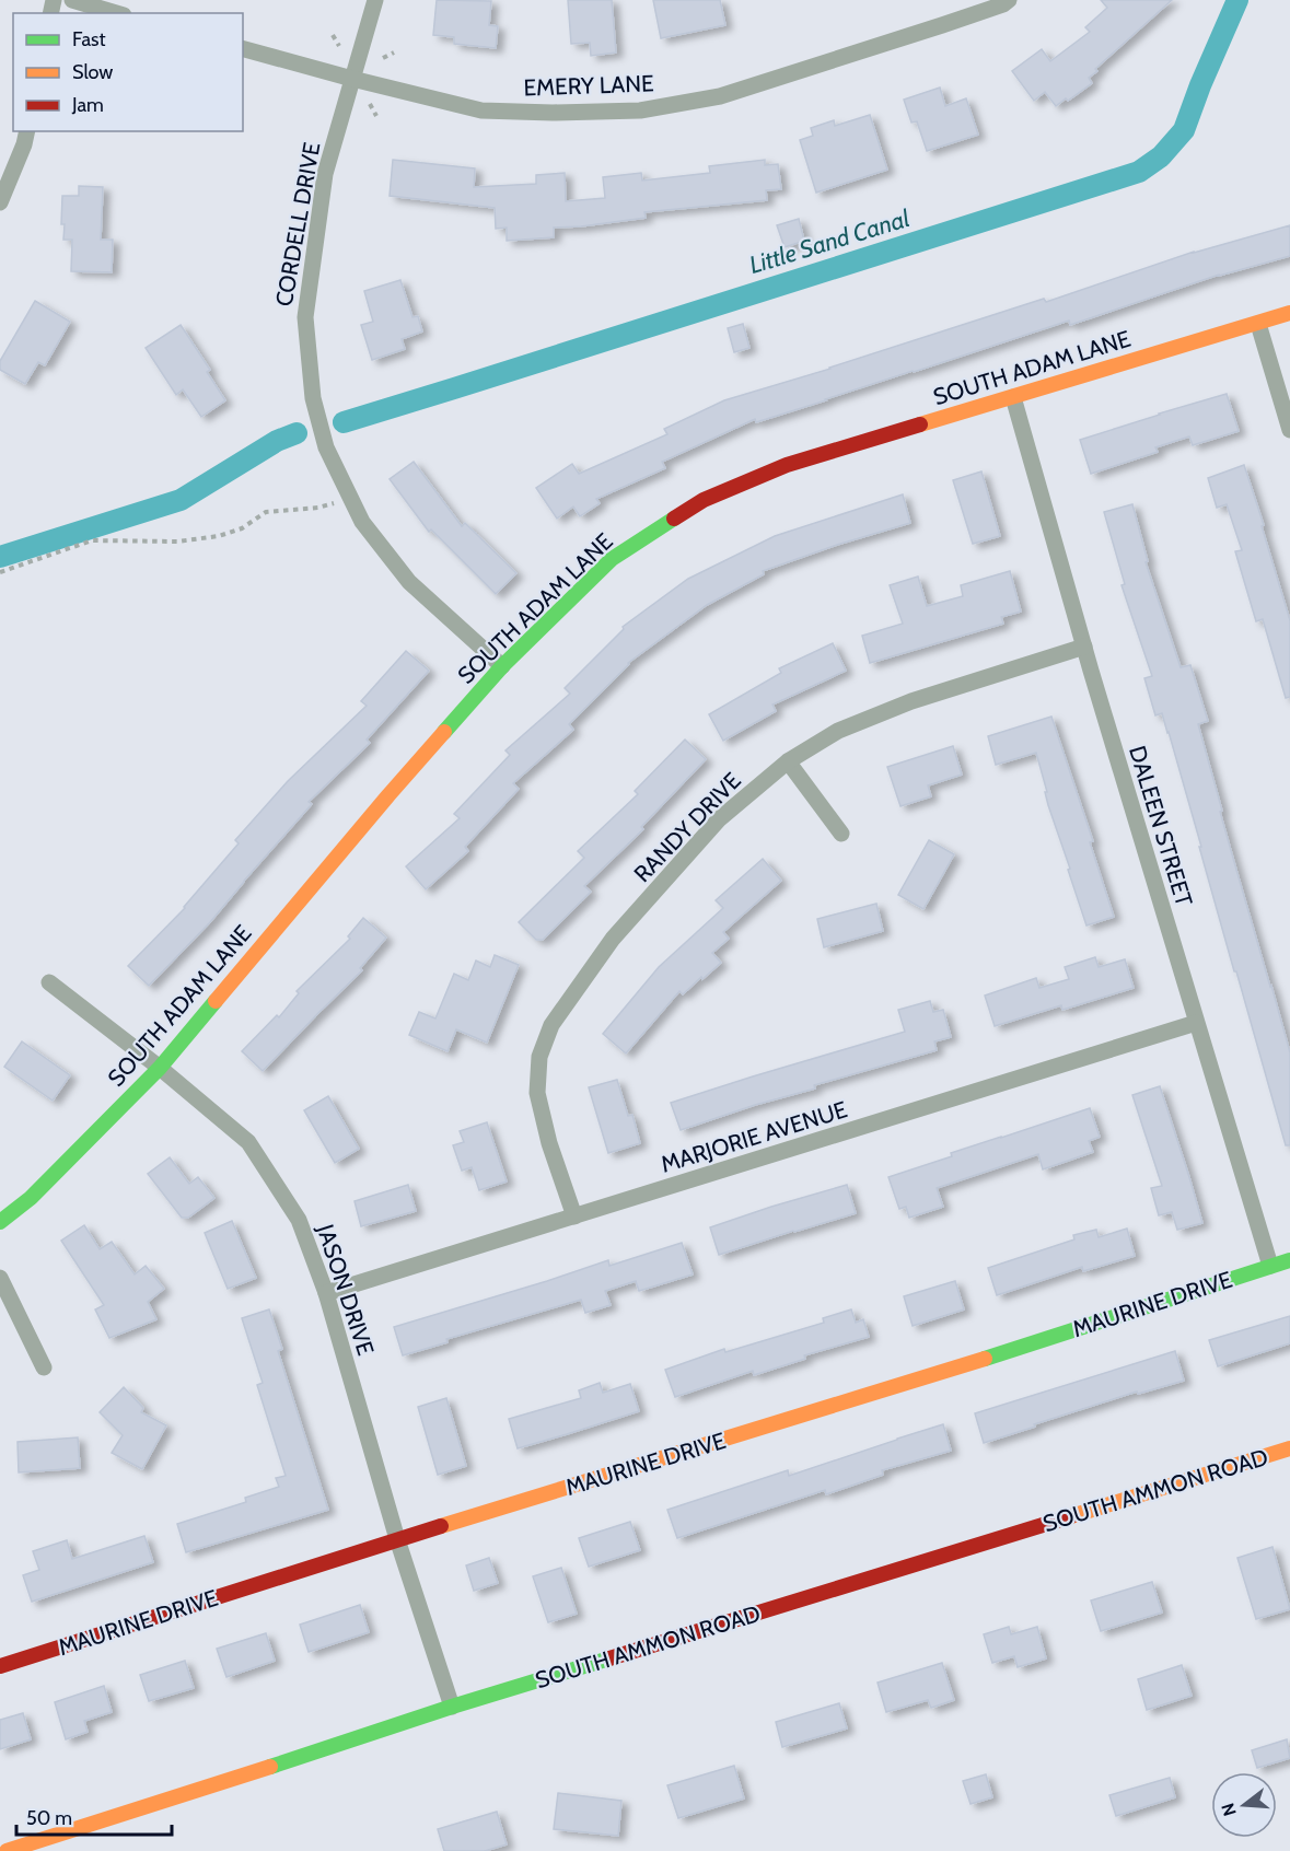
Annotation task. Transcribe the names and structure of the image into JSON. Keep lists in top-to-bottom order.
{
  "streets": {
    "street": [
      "EMERY LANE",
      "CORDELL DRIVE",
      "SOUTH ADAM LANE",
      "DALEEN STREET",
      "RANDY DRIVE",
      "MARJORIE AVENUE",
      "JASON DRIVE",
      "MAURINE DRIVE",
      "SOUTH AMMON ROAD"
    ]
  },
  "crossings": [
    ["EMERY LANE", "CORDELL DRIVE"],
    ["CORDELL DRIVE", "SOUTH ADAM LANE"],
    ["SOUTH ADAM LANE", "DALEEN STREET"],
    ["SOUTH ADAM LANE", "JASON DRIVE"],
    ["DALEEN STREET", "RANDY DRIVE"],
    ["DALEEN STREET", "MARJORIE AVENUE"],
    ["DALEEN STREET", "MAURINE DRIVE"],
    ["RANDY DRIVE", "MARJORIE AVENUE"],
    ["MARJORIE AVENUE", "JASON DRIVE"],
    ["JASON DRIVE", "MAURINE DRIVE"],
    ["JASON DRIVE", "SOUTH AMMON ROAD"]
  ],
  "water": ["Little Sand Canal"],
  "legend": ["Fast", "Slow", "Jam"],
  "scale_bar": "50 m",
  "north": "left"
}
